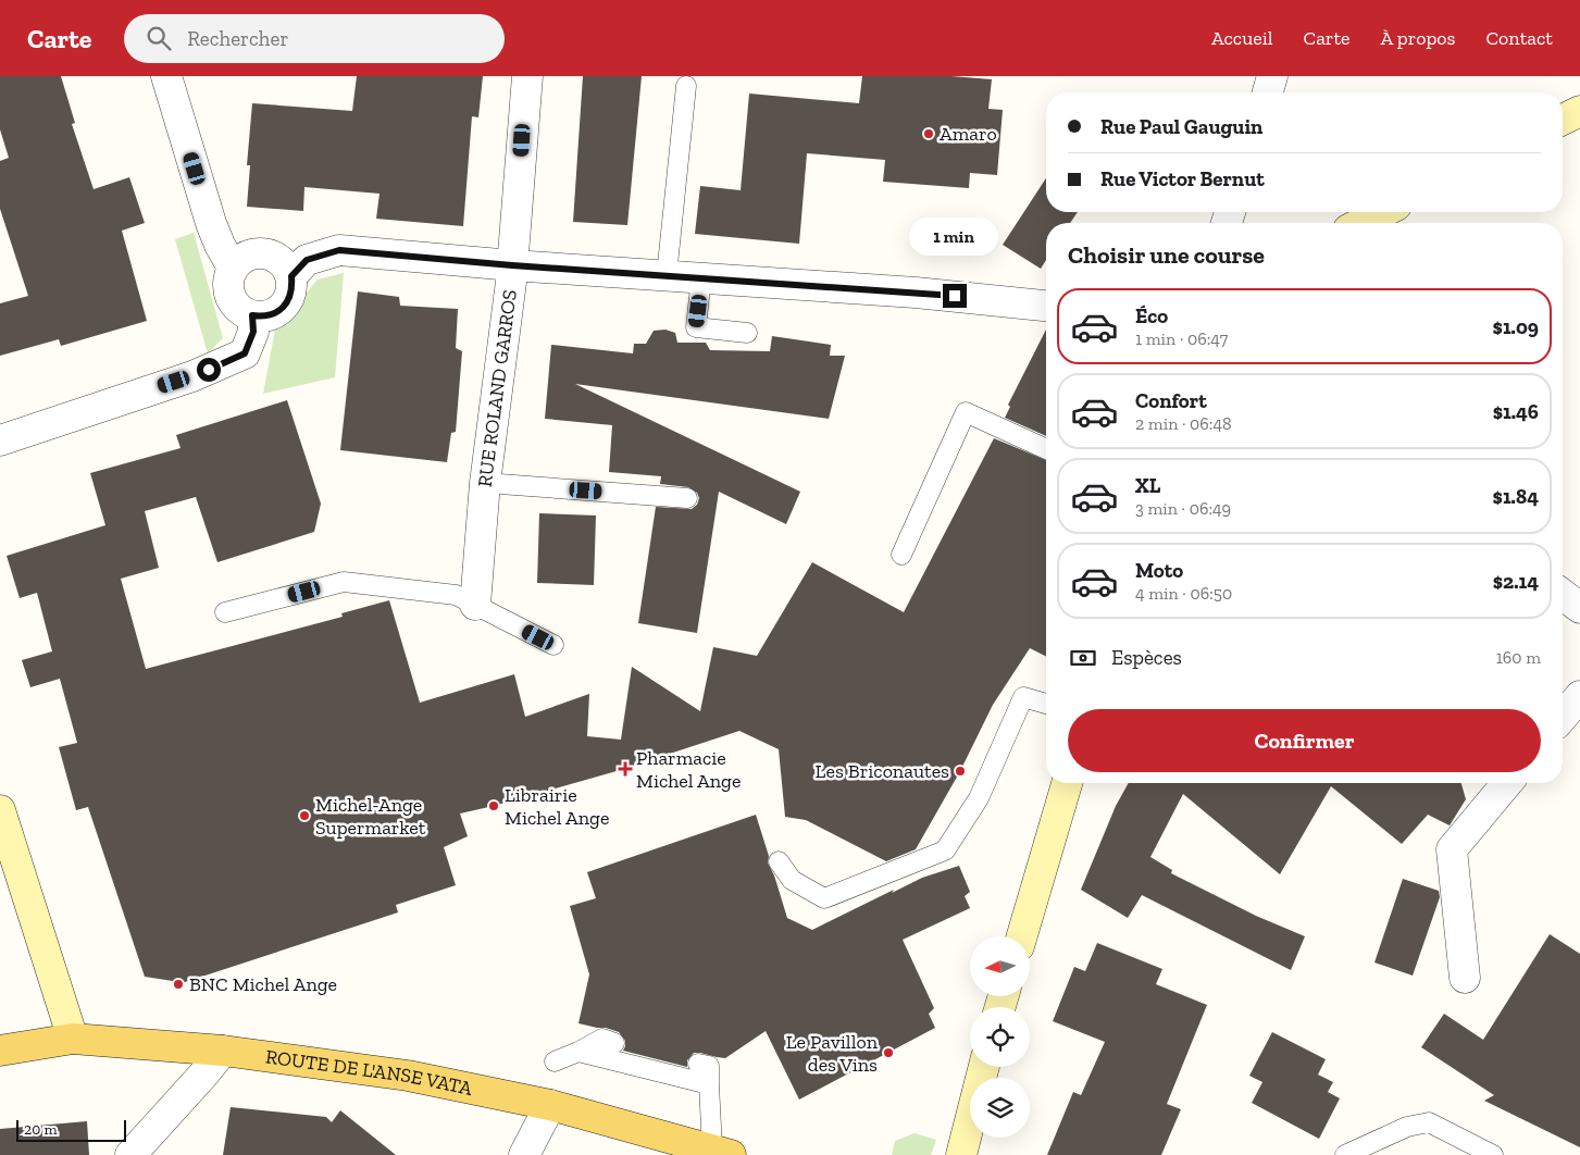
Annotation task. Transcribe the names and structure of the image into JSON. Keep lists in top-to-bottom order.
{
  "streets": {
    "main road": ["ROUTE DE L'ANSE VATA"],
    "street": ["RUE ROLAND GARROS"]
  },
  "places": {
    "other": [
      "Amaro",
      "Les Briconautes",
      "Librairie Michel Ange",
      "Michel-Ange Supermarket",
      "BNC Michel Ange",
      "Le Pavillon des Vins"
    ],
    "health": ["Pharmacie Michel Ange"]
  },
  "scale_bar": "20 m",
  "north": "left",
  "page": {
    "header": "Carte",
    "search": "Rechercher",
    "nav": [
      "Accueil",
      "Carte",
      "À propos",
      "Contact"
    ],
    "banner": ["Rue Paul Gauguin", "Rue Victor Bernut"],
    "bubble": "1 min",
    "heading": "Choisir une course",
    "list": [
      {
        "name": "Éco",
        "note": "1 min · 06:47",
        "value": "$1.09"
      },
      {
        "name": "Confort",
        "note": "2 min · 06:48",
        "value": "$1.46"
      },
      {
        "name": "XL",
        "note": "3 min · 06:49",
        "value": "$1.84"
      },
      {
        "name": "Moto",
        "note": "4 min · 06:50",
        "value": "$2.14"
      }
    ],
    "pay": ["Espèces", "160 m"],
    "buttons": "Confirmer",
    "scale": "20 m"
  }
}
